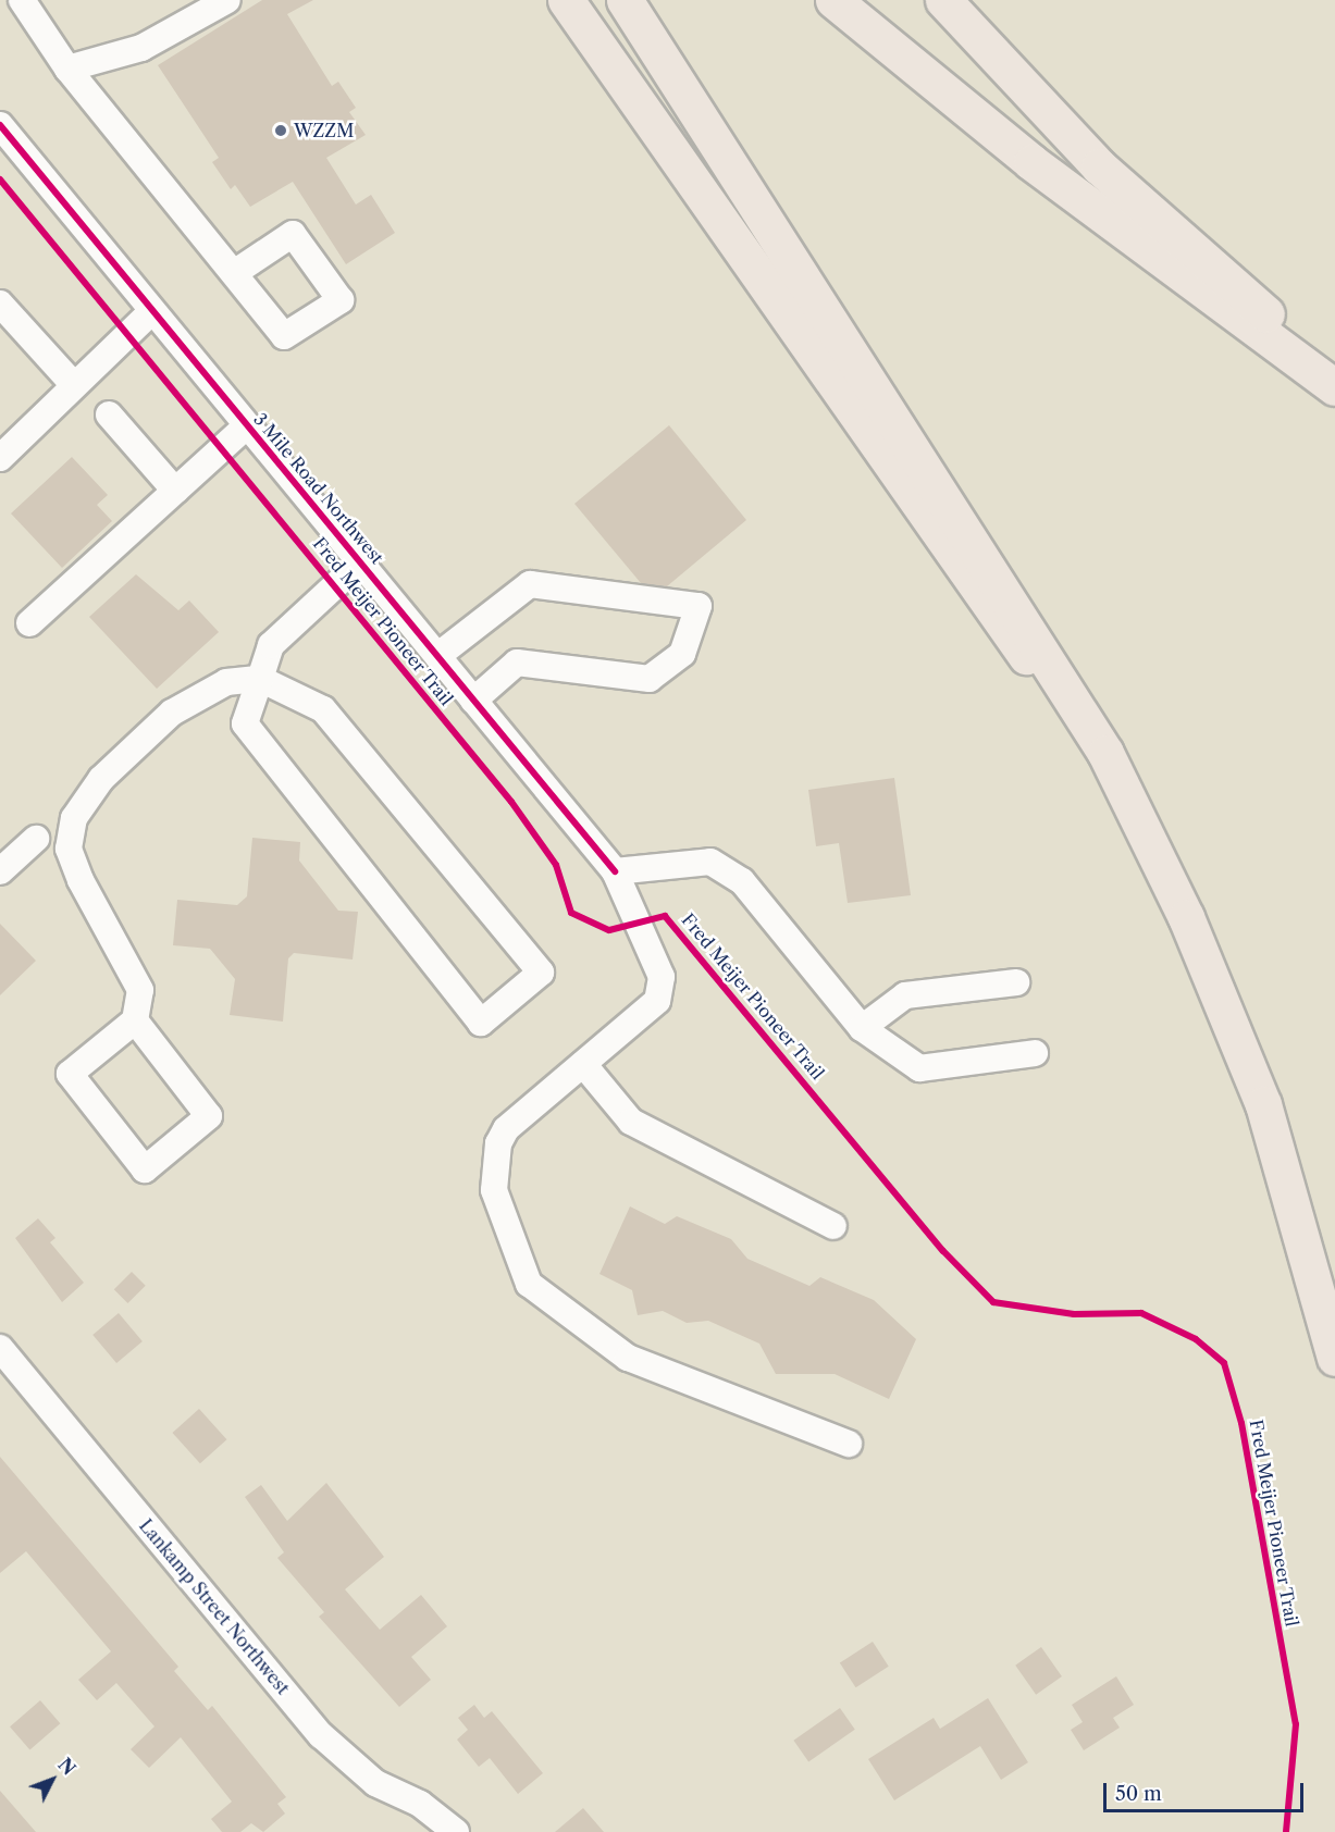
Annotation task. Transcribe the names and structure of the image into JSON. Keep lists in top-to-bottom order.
{
  "streets": {
    "street": ["3 Mile Road Northwest", "Lankamp Street Northwest"],
    "cycle path": ["Fred Meijer Pioneer Trail"]
  },
  "places": ["WZZM"],
  "scale_bar": "50 m",
  "north": "top right"
}
